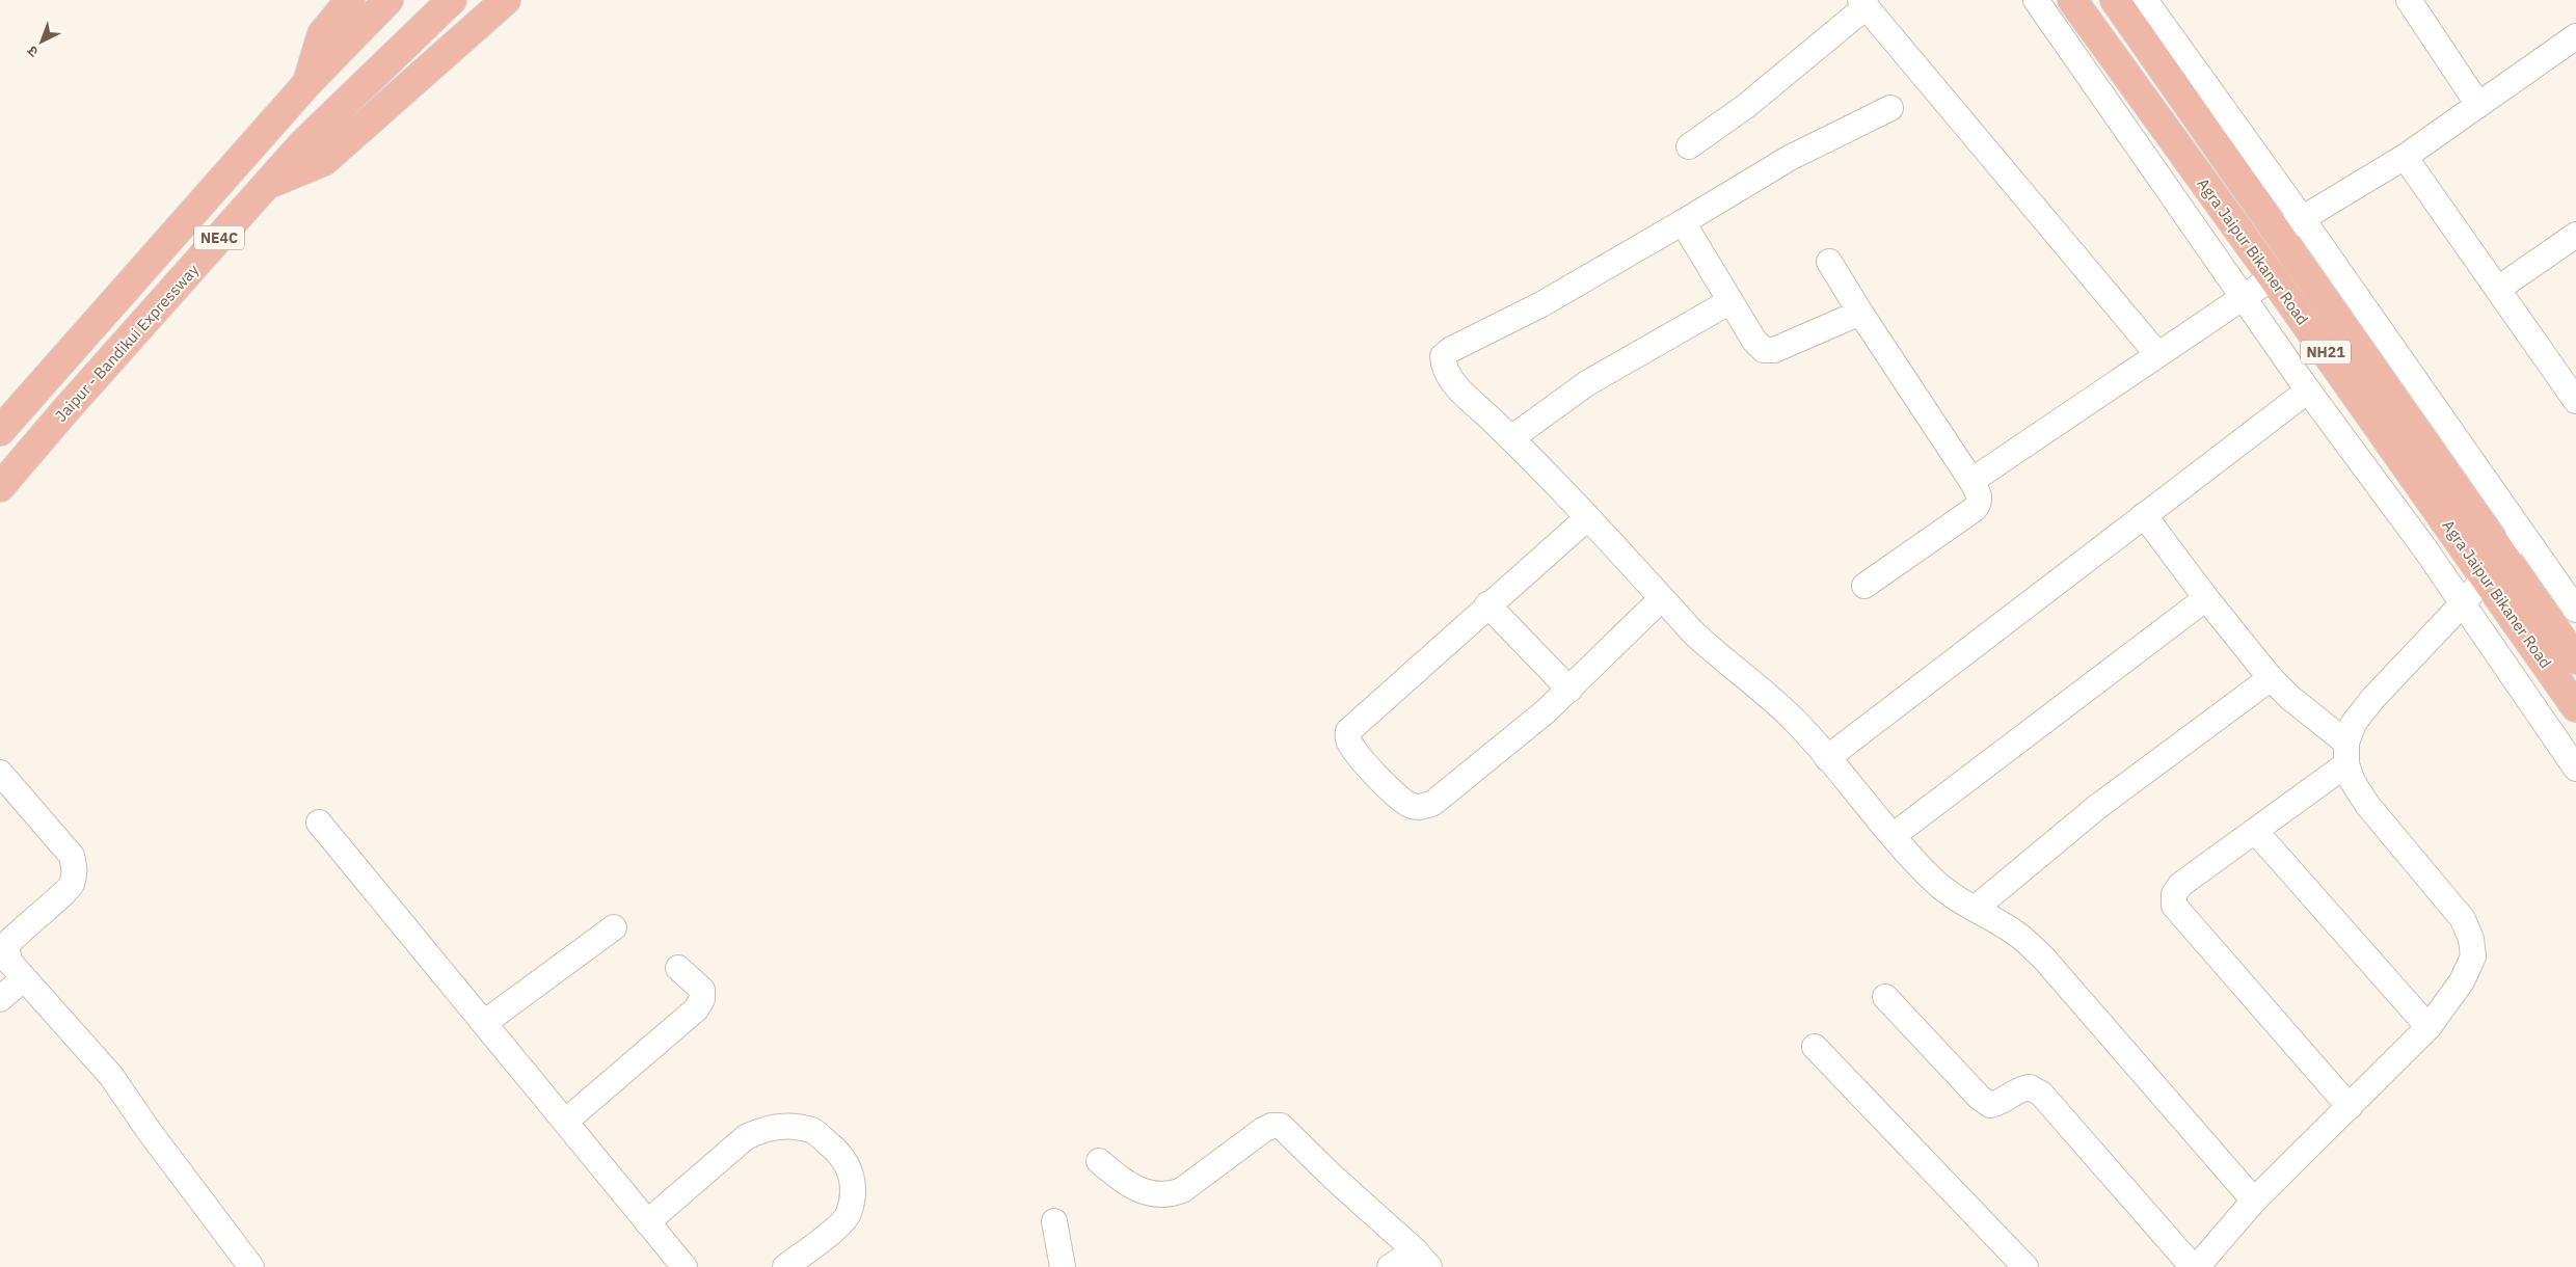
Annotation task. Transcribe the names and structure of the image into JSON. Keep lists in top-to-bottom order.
{
  "streets": {
    "highway": [
      "NE4C",
      "Agra Jaipur Bikaner Road",
      "Jaipur - Bandikui Expressway",
      "NH21"
    ]
  },
  "north": "bottom left"
}
